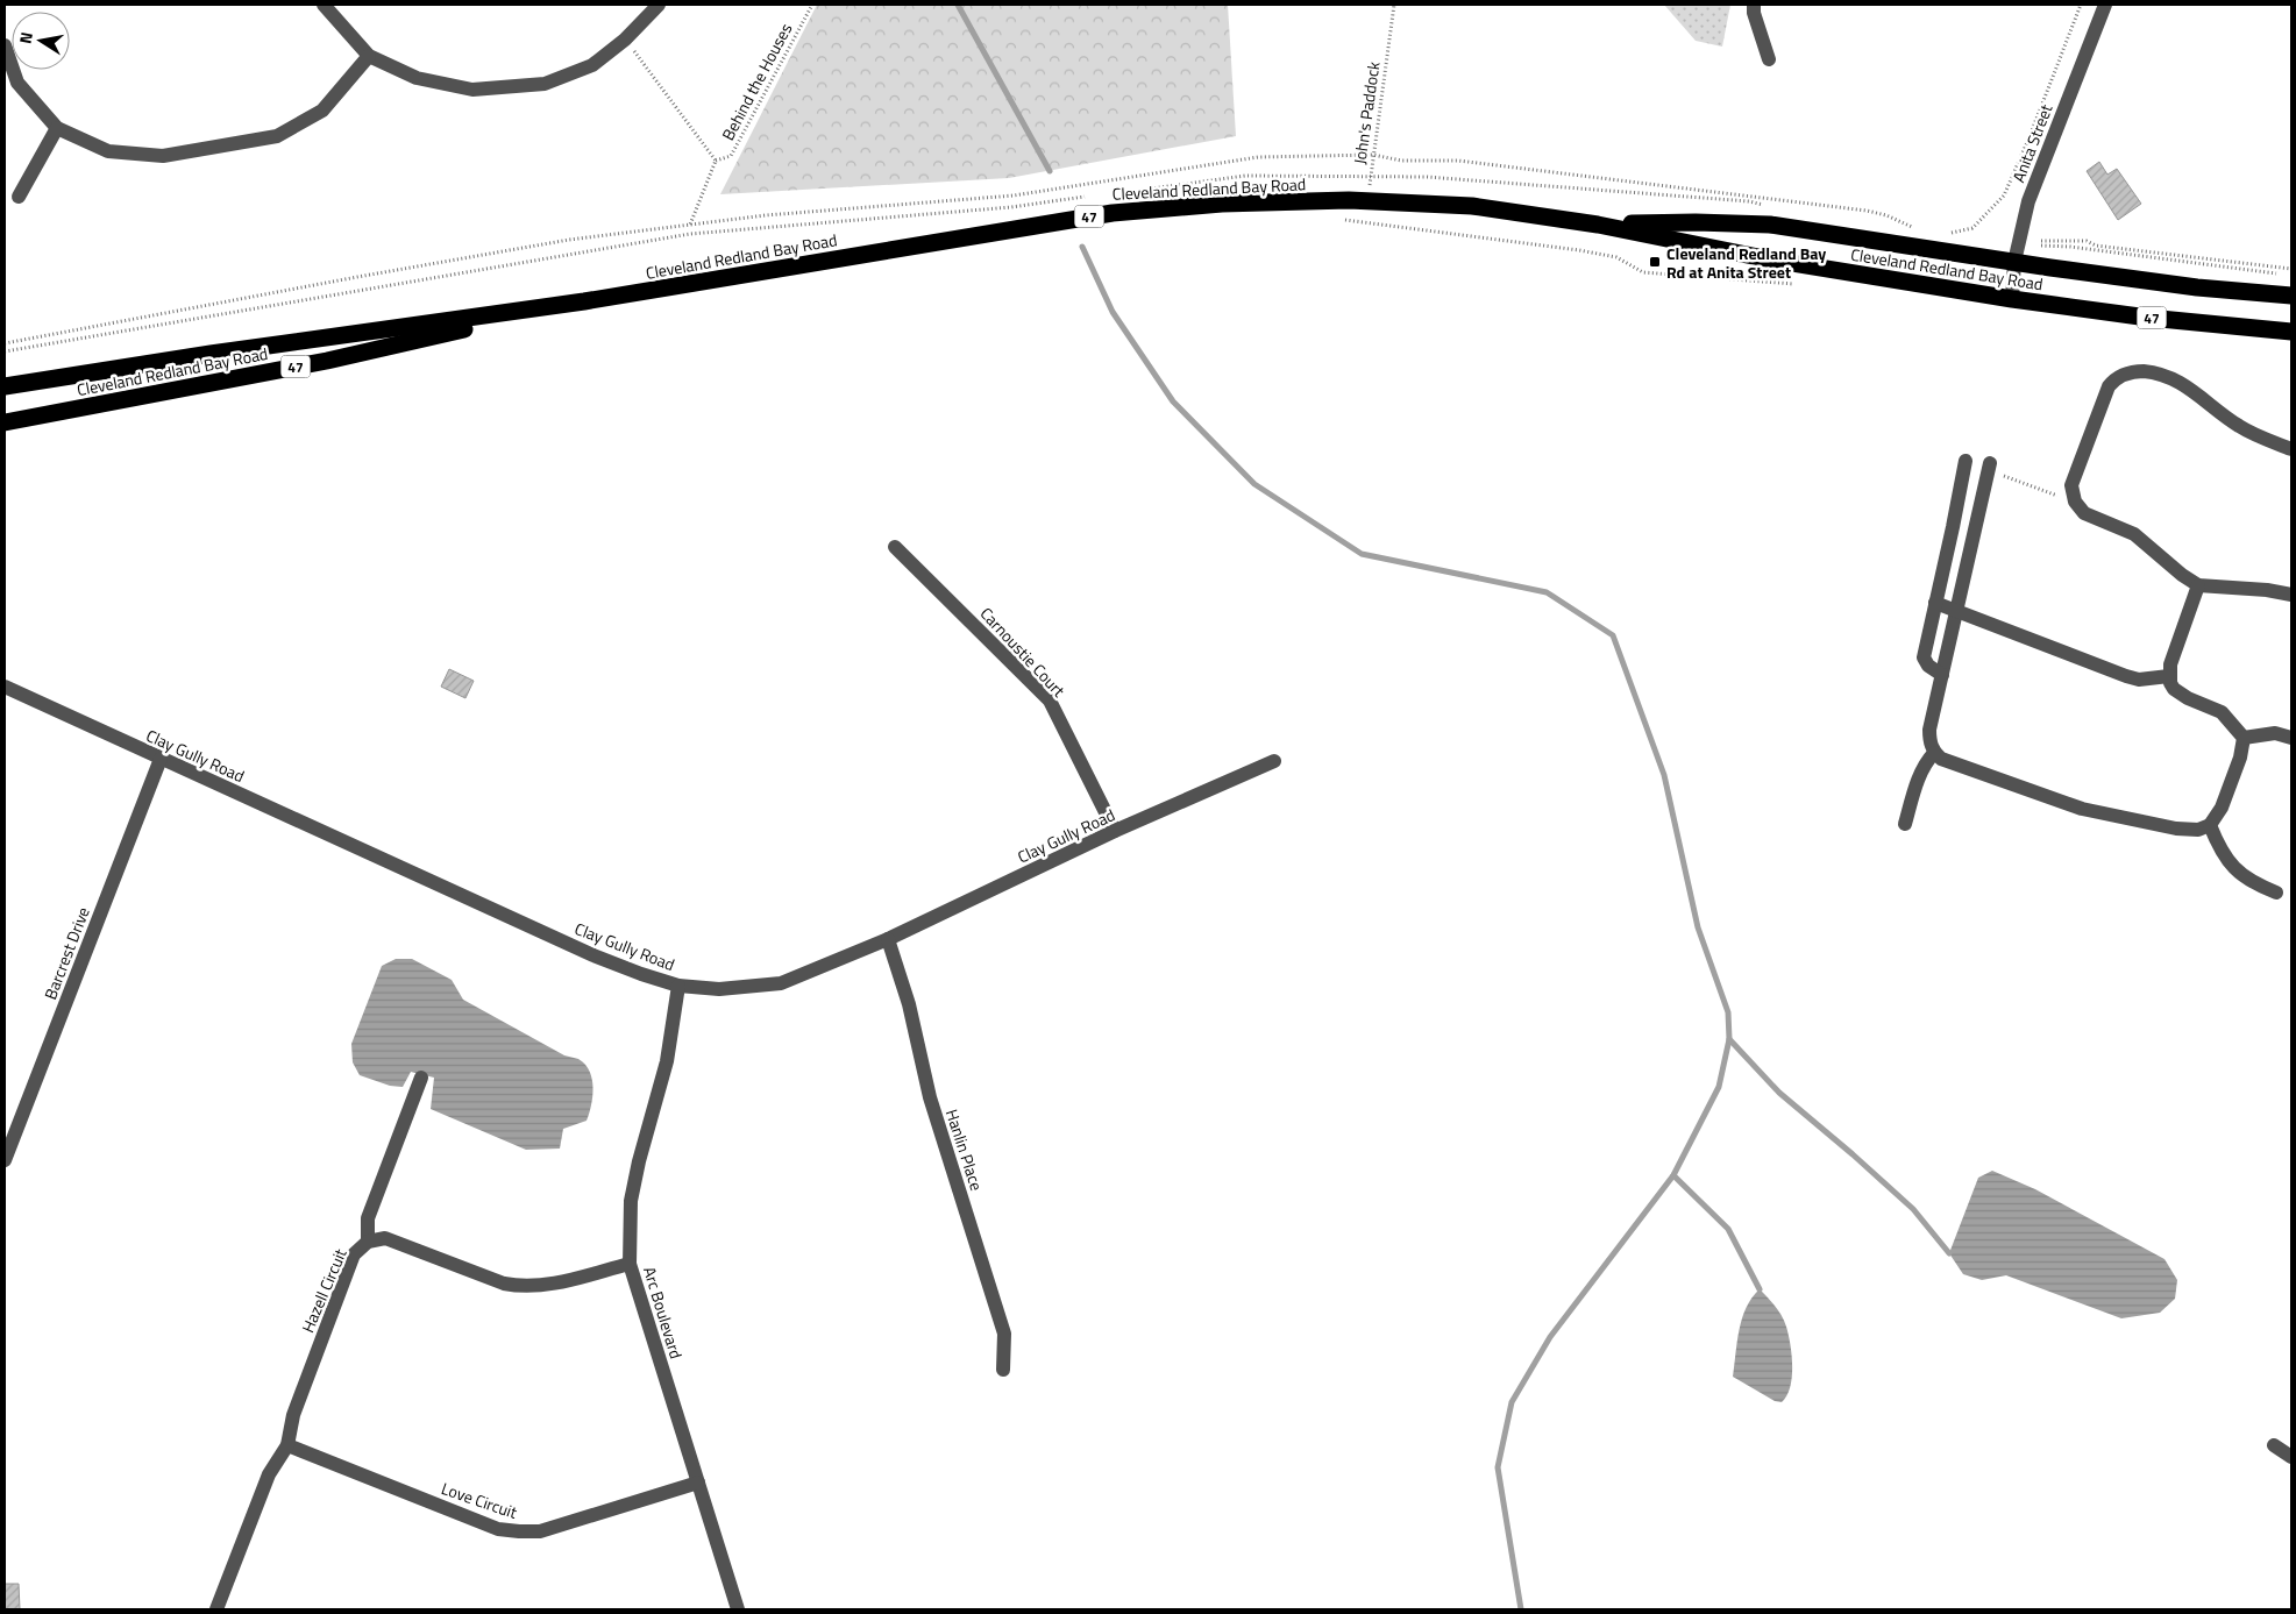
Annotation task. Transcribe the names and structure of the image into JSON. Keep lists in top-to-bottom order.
{
  "streets": {
    "highway": ["Cleveland Redland Bay Road", "47"],
    "street": [
      "Anita Street",
      "Carnoustie Court",
      "Clay Gully Road",
      "Barcrest Drive",
      "Hanlin Place",
      "Hazell Circuit",
      "Arc Boulevard",
      "Love Circuit"
    ],
    "path": ["Behind the Houses", "John's Paddock"]
  },
  "crossings": [
    ["John's Paddock", "Cleveland Redland Bay Road"],
    ["Anita Street", "Cleveland Redland Bay Road"],
    ["Carnoustie Court", "Clay Gully Road"],
    ["Clay Gully Road", "Barcrest Drive"],
    ["Clay Gully Road", "Hanlin Place"],
    ["Clay Gully Road", "Arc Boulevard"],
    ["Hazell Circuit", "Arc Boulevard"],
    ["Hazell Circuit", "Love Circuit"],
    ["Arc Boulevard", "Love Circuit"]
  ],
  "places": {
    "transit": ["Cleveland Redland Bay Rd at Anita Street"]
  },
  "north": "left"
}
